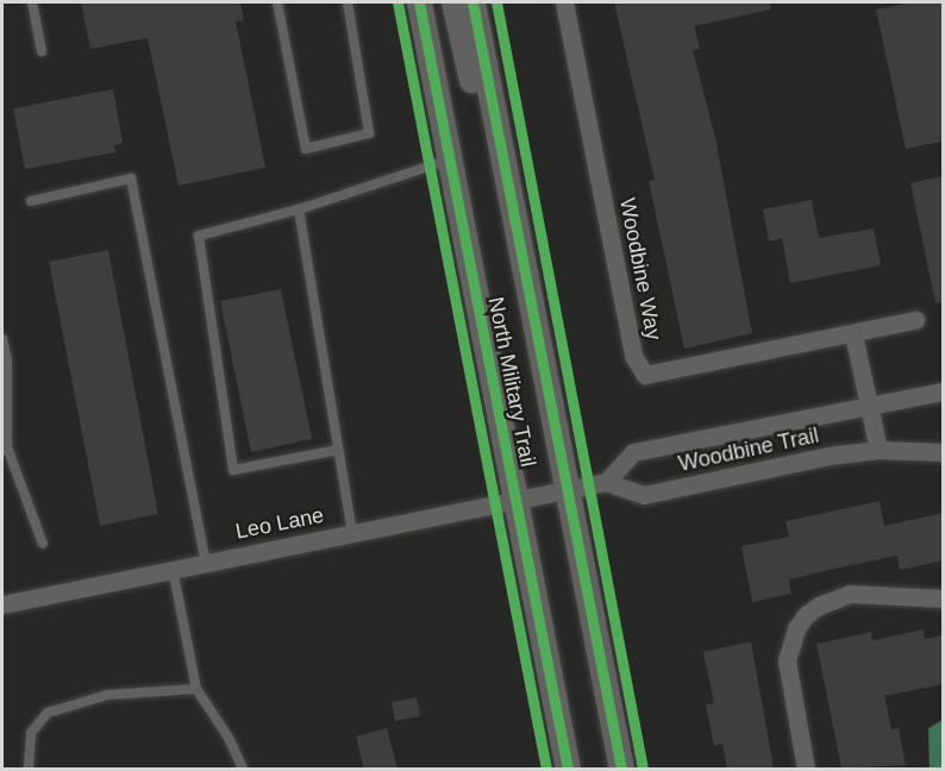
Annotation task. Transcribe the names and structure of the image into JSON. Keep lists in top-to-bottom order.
{
  "streets": {
    "main road": ["North Military Trail"],
    "street": ["Woodbine Way", "Woodbine Trail", "Leo Lane"]
  },
  "crossings": [
    ["North Military Trail", "Woodbine Trail"],
    ["North Military Trail", "Leo Lane"],
    ["Woodbine Trail", "Leo Lane"]
  ]
}
